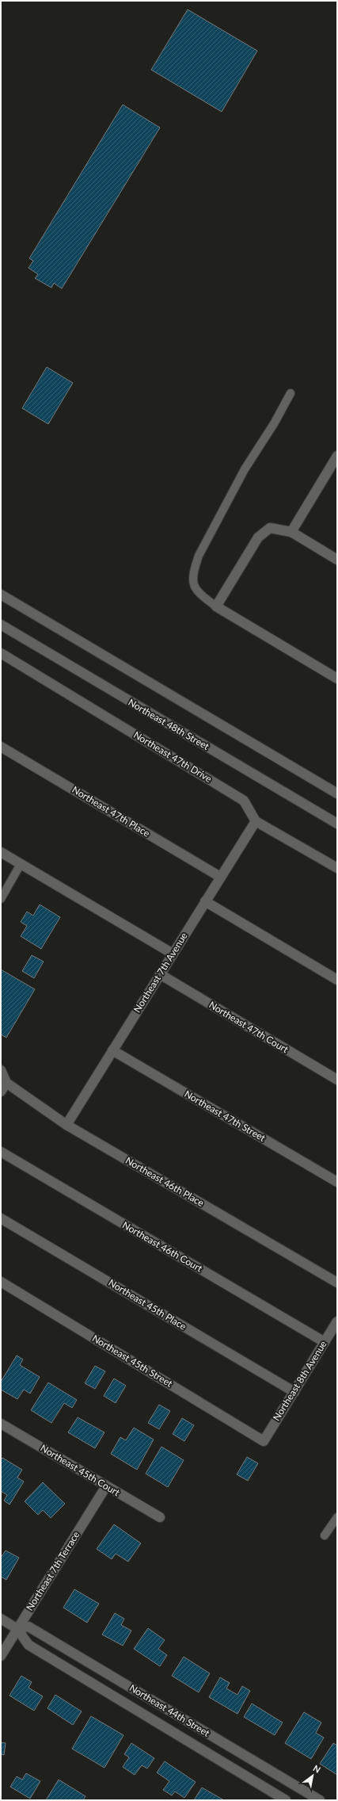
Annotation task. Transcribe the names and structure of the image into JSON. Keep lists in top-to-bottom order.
{
  "streets": {
    "street": [
      "Northeast 48th Street",
      "Northeast 47th Drive",
      "Northeast 47th Place",
      "Northeast 7th Avenue",
      "Northeast 47th Court",
      "Northeast 47th Street",
      "Northeast 46th Place",
      "Northeast 46th Court",
      "Northeast 45th Place",
      "Northeast 45th Street",
      "Northeast 8th Avenue",
      "Northeast 45th Court",
      "Northeast 7th Terrace",
      "Northeast 44th Street"
    ]
  },
  "crossings": [
    ["Northeast 47th Drive", "Northeast 7th Avenue"],
    ["Northeast 47th Place", "Northeast 7th Avenue"],
    ["Northeast 7th Avenue", "Northeast 47th Court"],
    ["Northeast 7th Avenue", "Northeast 47th Street"],
    ["Northeast 7th Avenue", "Northeast 46th Place"],
    ["Northeast 46th Court", "Northeast 8th Avenue"],
    ["Northeast 45th Place", "Northeast 8th Avenue"],
    ["Northeast 45th Street", "Northeast 8th Avenue"],
    ["Northeast 45th Court", "Northeast 7th Terrace"],
    ["Northeast 7th Terrace", "Northeast 44th Street"]
  ],
  "north": "top right"
}
